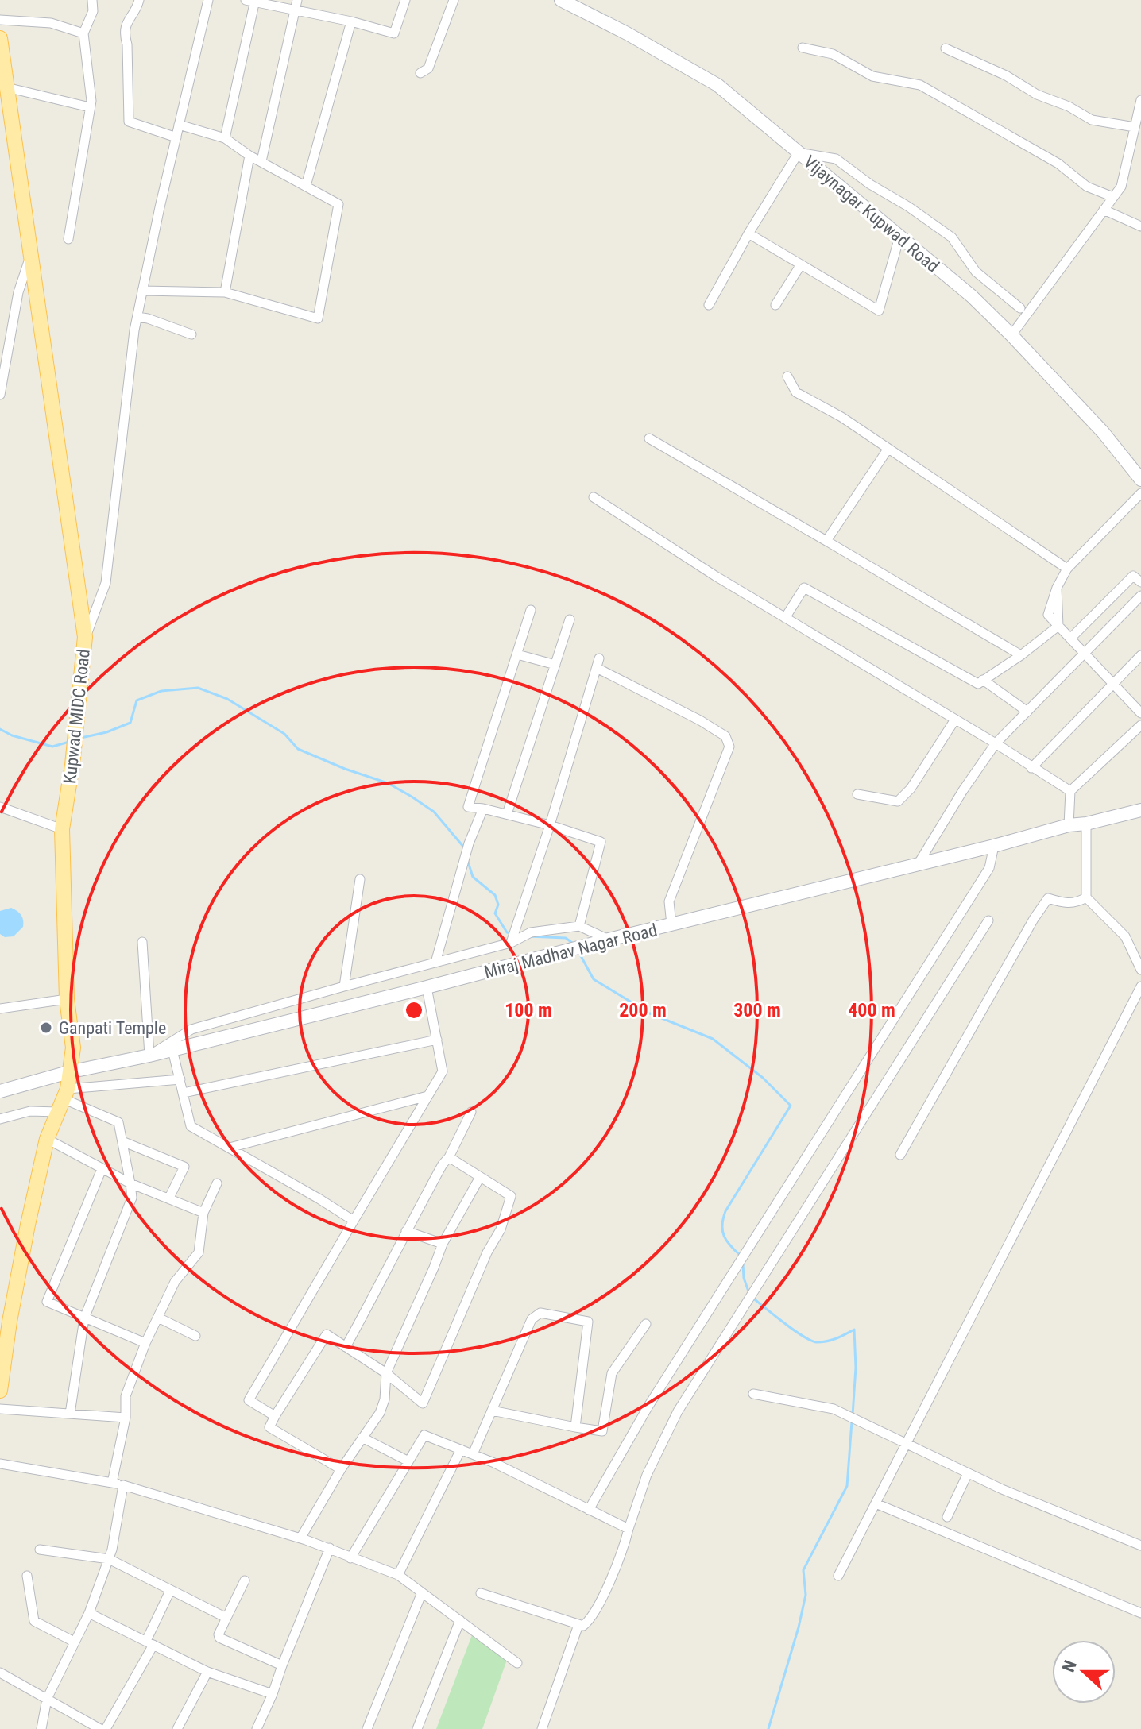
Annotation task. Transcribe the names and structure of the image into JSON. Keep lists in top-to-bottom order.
{
  "streets": {
    "main road": ["Kupwad MIDC Road"],
    "street": ["Vijaynagar Kupwad Road", "Miraj Madhav Nagar Road"]
  },
  "crossings": [
    ["Kupwad MIDC Road", "Miraj Madhav Nagar Road"]
  ],
  "places": ["Ganpati Temple"],
  "north": "left",
  "rings": [
    "100 m",
    "200 m",
    "300 m",
    "400 m"
  ]
}
